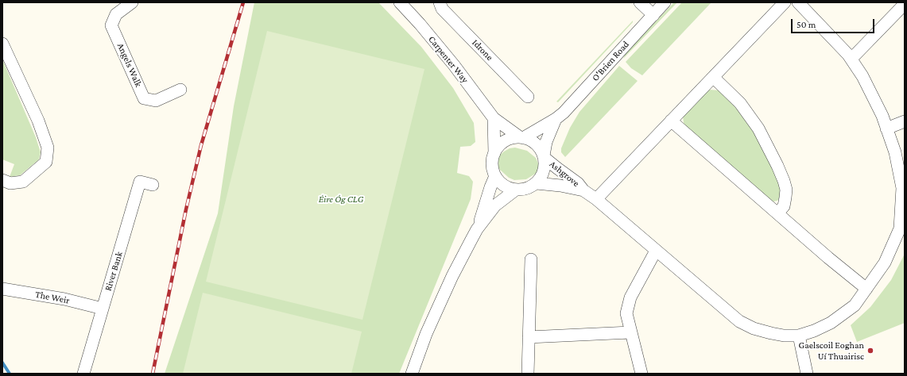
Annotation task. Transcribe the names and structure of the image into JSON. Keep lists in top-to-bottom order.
{
  "streets": {
    "street": [
      "Idrone",
      "Carpenter Way",
      "O'Brien Road",
      "Angels Walk",
      "Ashgrove",
      "River Bank",
      "The Weir"
    ]
  },
  "crossings": [
    ["Carpenter Way", "O'Brien Road"],
    ["Carpenter Way", "Ashgrove"],
    ["O'Brien Road", "Ashgrove"],
    ["River Bank", "The Weir"]
  ],
  "parks": ["Éire Óg CLG"],
  "places": ["Gaelscoil Eoghan Uí Thuairisc"],
  "scale_bar": "50 m"
}
